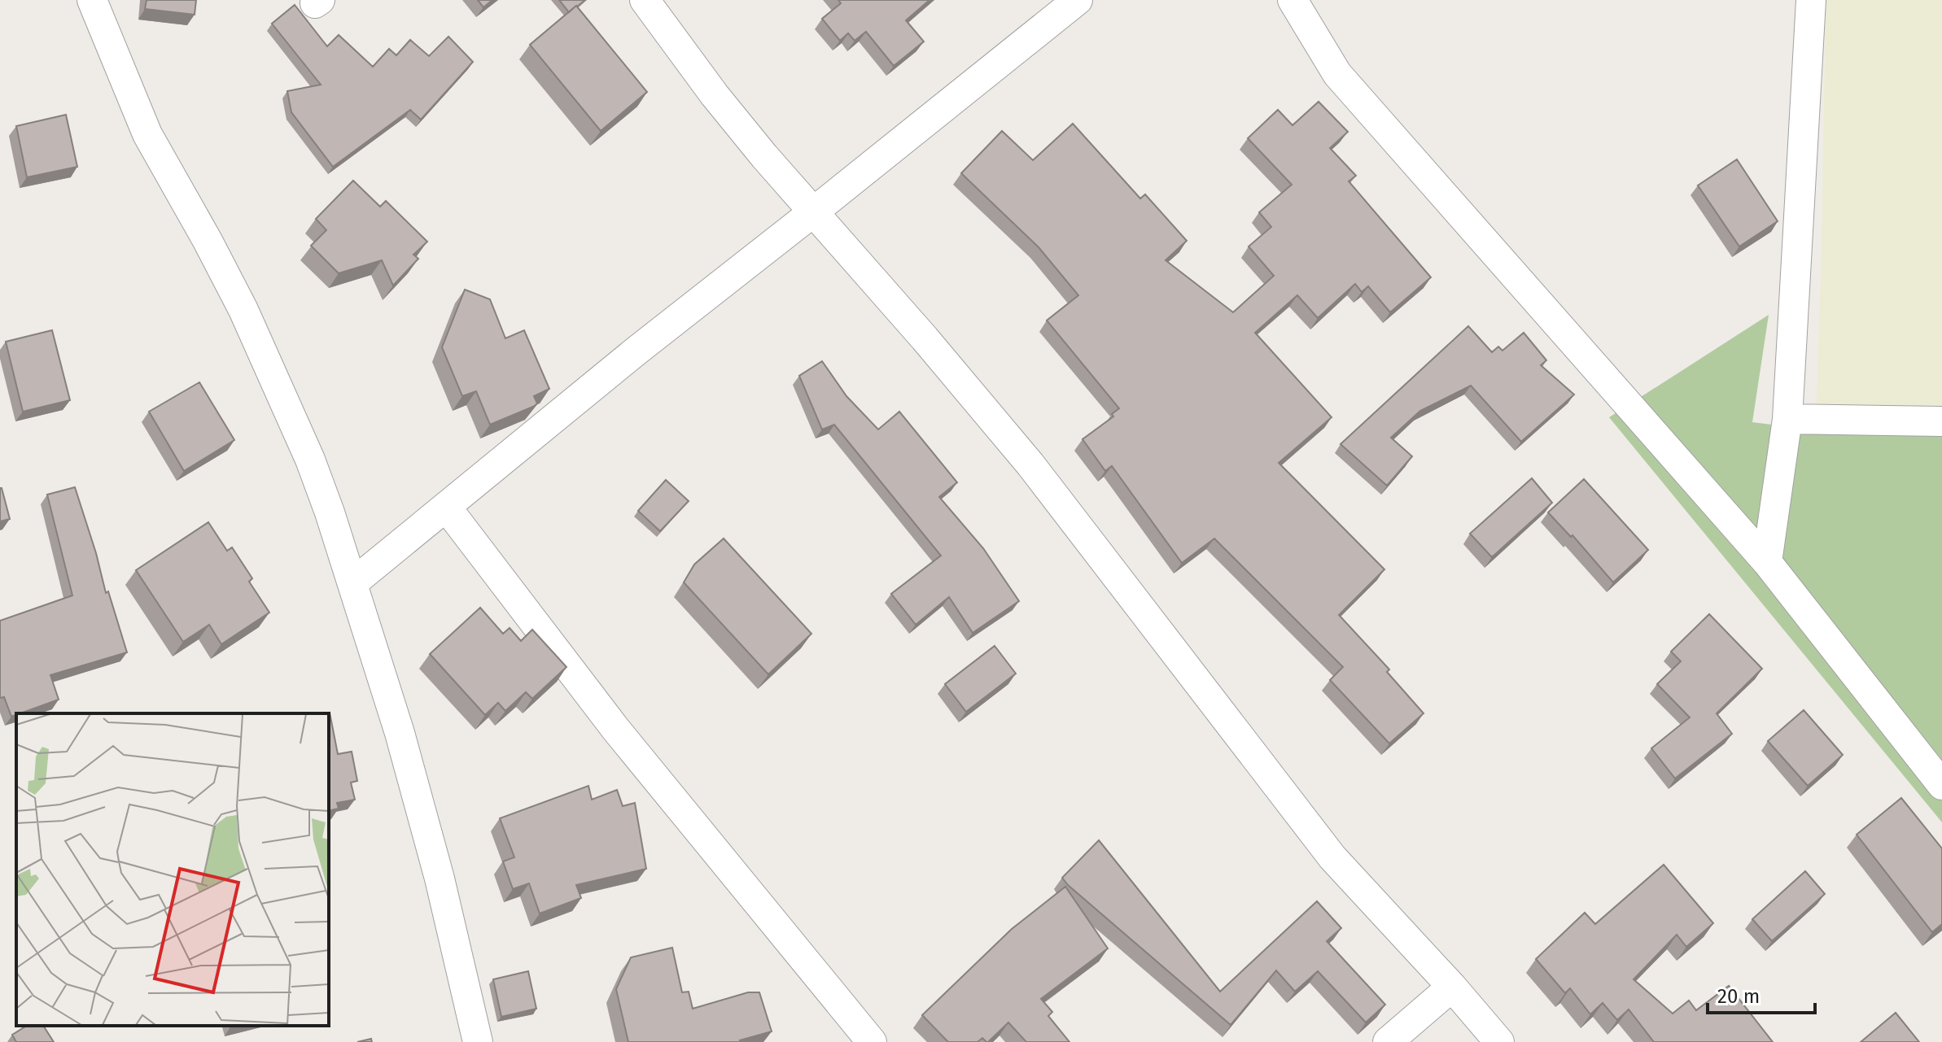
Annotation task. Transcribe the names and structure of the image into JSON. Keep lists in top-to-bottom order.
{
  "scale_bar": "20 m"
}
